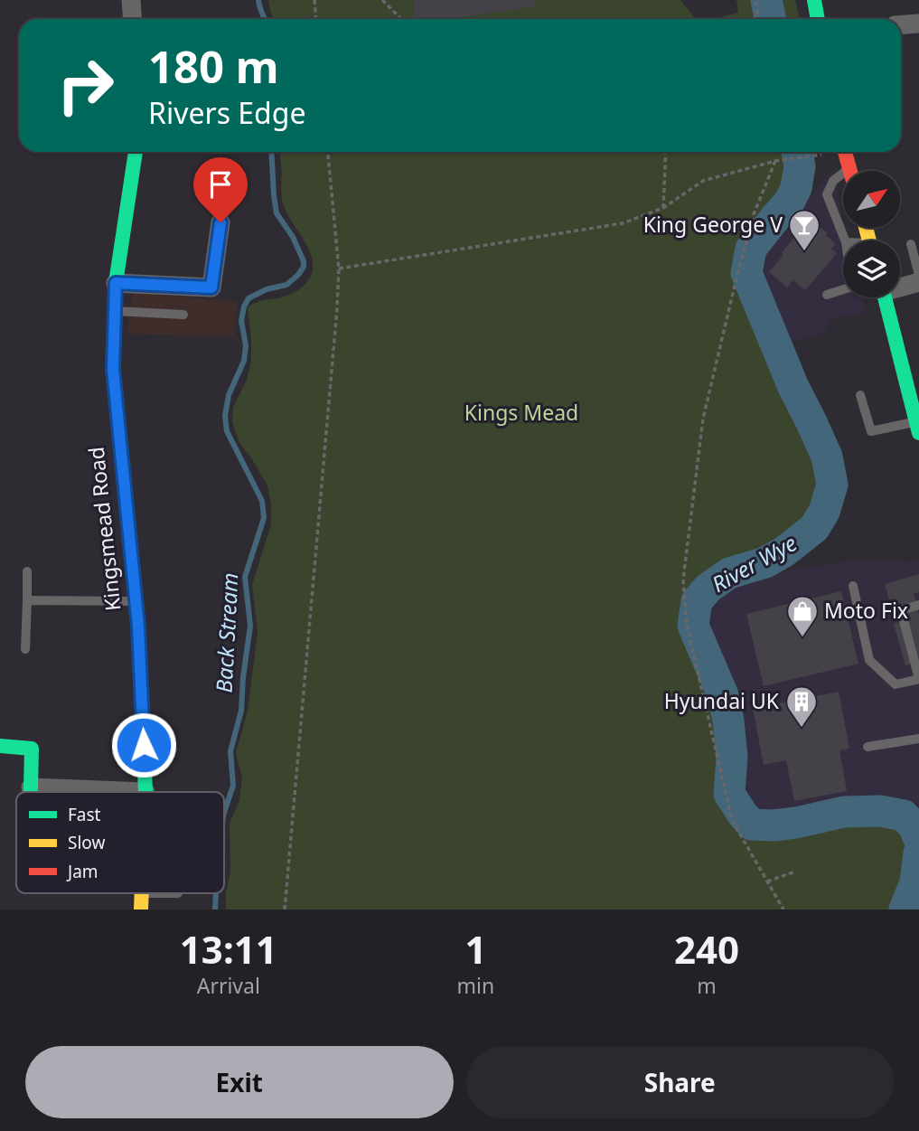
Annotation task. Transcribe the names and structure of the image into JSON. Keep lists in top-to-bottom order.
{
  "streets": {
    "street": ["Kingsmead Road"]
  },
  "water": ["River Wye", "Back Stream"],
  "parks": ["Kings Mead"],
  "places": {
    "bar": ["King George V"],
    "shop": ["Moto Fix"],
    "building": ["Hyundai UK"]
  },
  "legend": ["Fast", "Slow", "Jam"],
  "north": "top right",
  "page": {
    "turn": ["180 m", "Rivers Edge"],
    "eta": [
      "13:11",
      "Arrival",
      "1",
      "min",
      "240",
      "m"
    ],
    "buttons": ["Exit", "Share"]
  }
}
